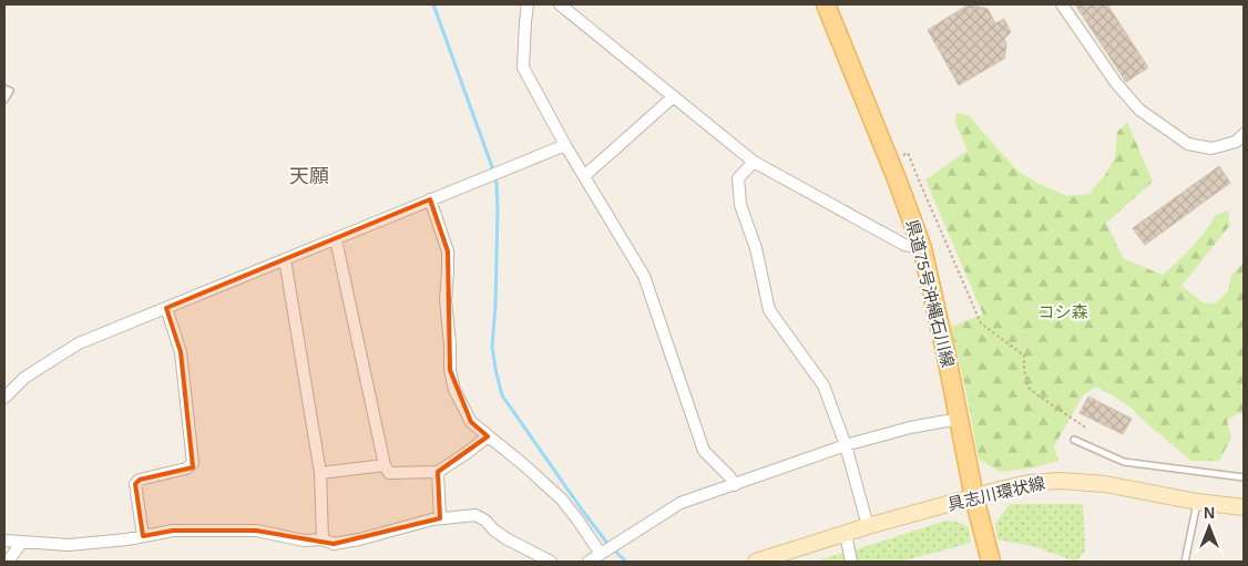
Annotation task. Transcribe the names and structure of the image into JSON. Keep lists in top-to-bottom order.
{
  "streets": {
    "main road": ["県道75号沖縄石川線", "具志川環状線"]
  },
  "crossings": [
    ["県道75号沖縄石川線", "具志川環状線"]
  ],
  "districts": ["天願"],
  "parks": ["コシ森"],
  "north": "top"
}
